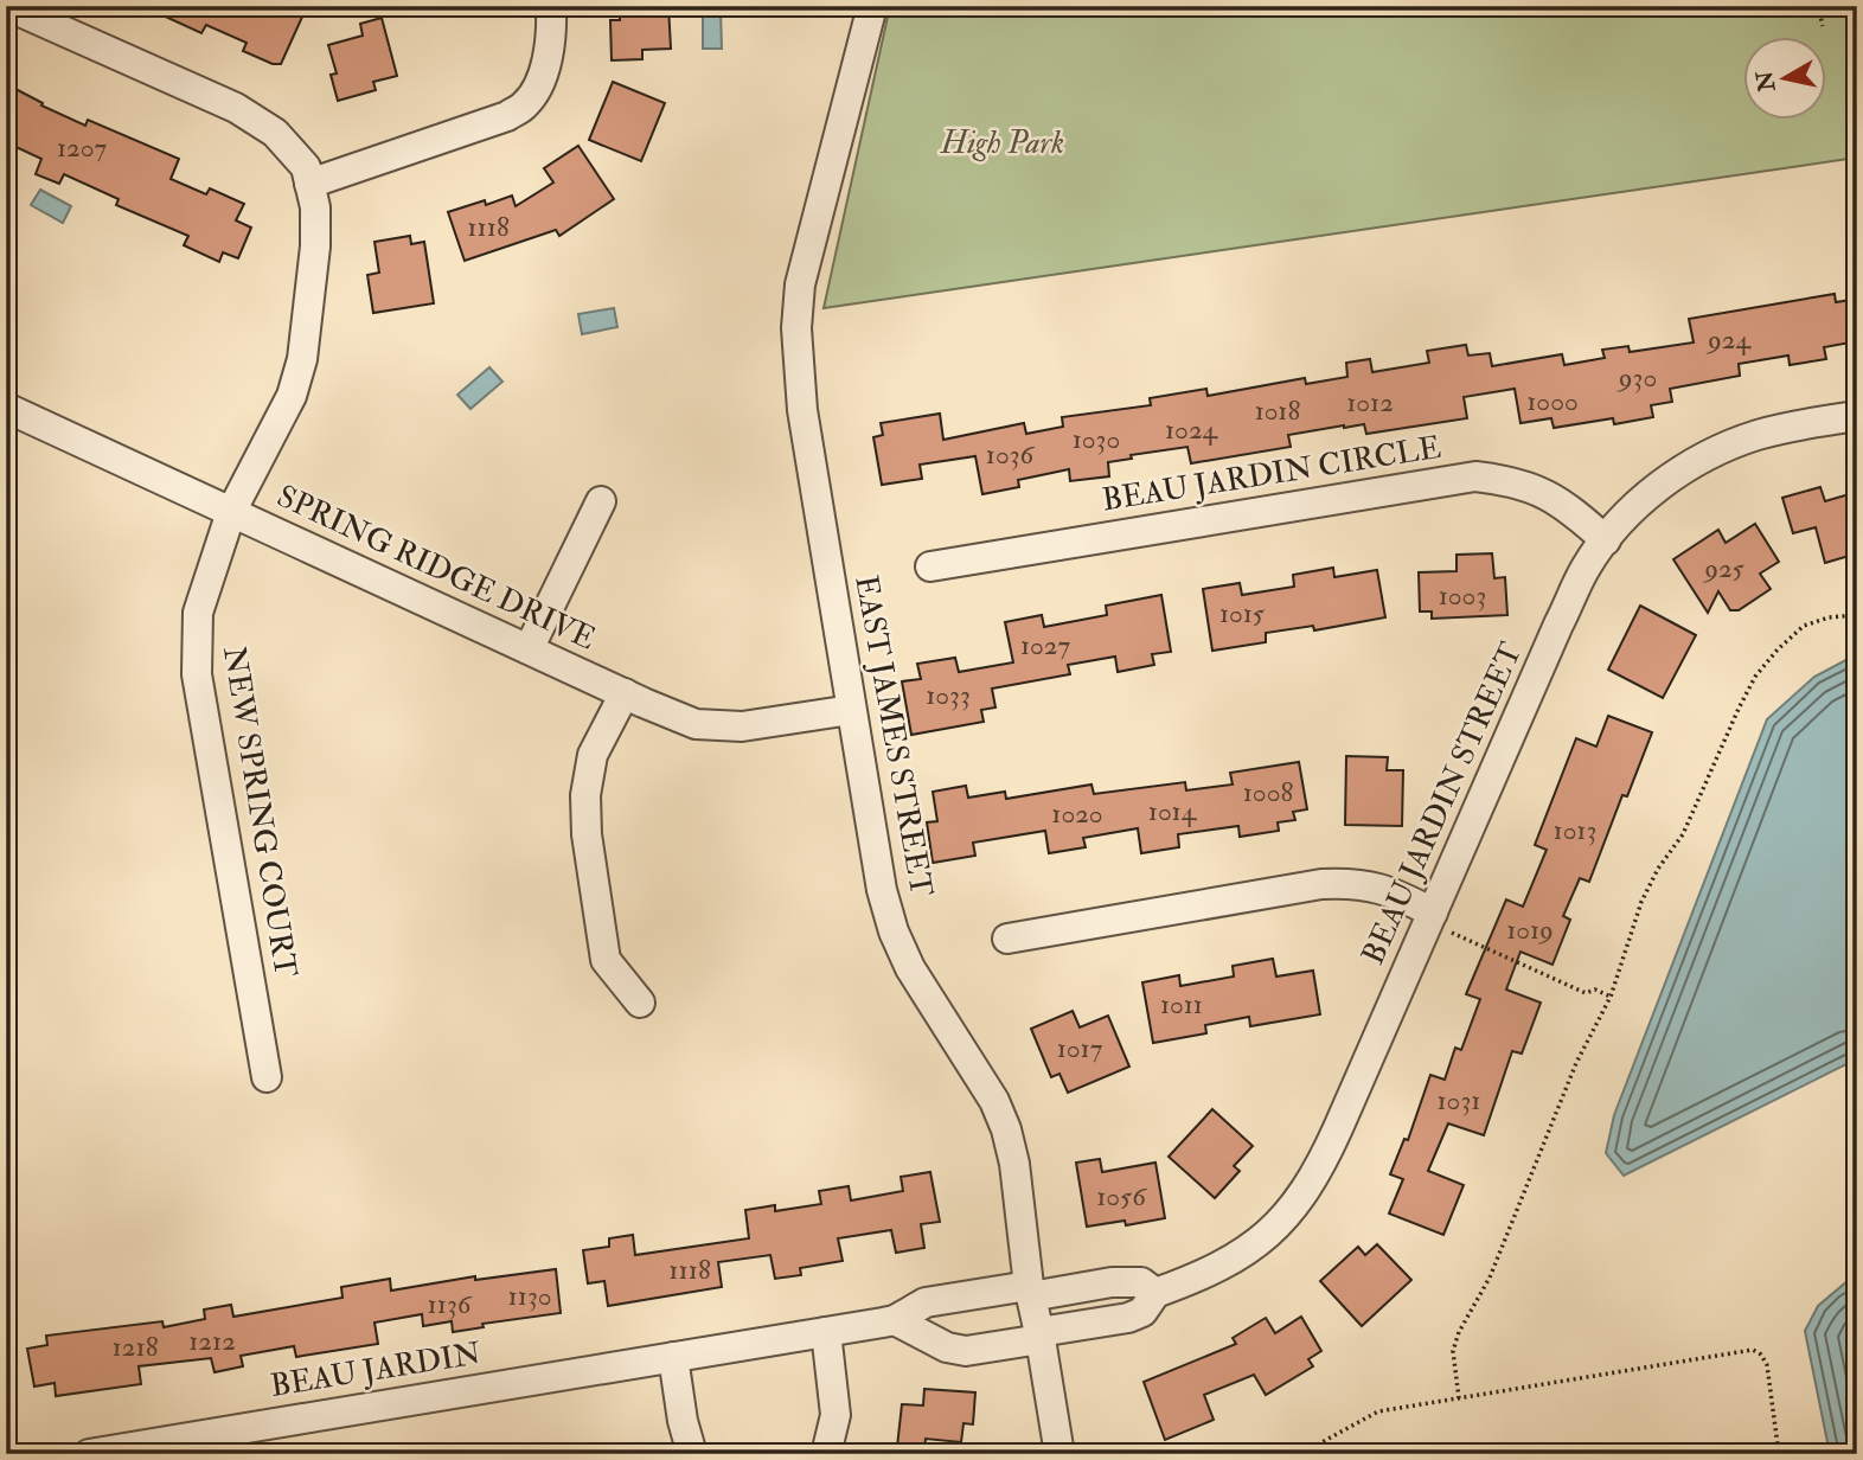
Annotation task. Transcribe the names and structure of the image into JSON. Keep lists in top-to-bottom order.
{
  "streets": {
    "street": [
      "BEAU JARDIN CIRCLE",
      "SPRING RIDGE DRIVE",
      "EAST JAMES STREET",
      "BEAU JARDIN STREET",
      "NEW SPRING COURT",
      "BEAU JARDIN"
    ]
  },
  "crossings": [
    ["BEAU JARDIN CIRCLE", "BEAU JARDIN STREET"],
    ["SPRING RIDGE DRIVE", "EAST JAMES STREET"],
    ["SPRING RIDGE DRIVE", "NEW SPRING COURT"],
    ["EAST JAMES STREET", "BEAU JARDIN"],
    ["BEAU JARDIN STREET", "BEAU JARDIN"]
  ],
  "parks": ["High Park"],
  "house_numbers": [
    "1207",
    "1118",
    "924",
    "930",
    "1000",
    "1012",
    "1018",
    "1024",
    "1030",
    "1036",
    "925",
    "1003",
    "1015",
    "1027",
    "1033",
    "1008",
    "1014",
    "1020",
    "1013",
    "1019",
    "1011",
    "1017",
    "1031",
    "1056",
    "1118",
    "1130",
    "1136",
    "1212",
    "1218"
  ],
  "north": "left"
}
